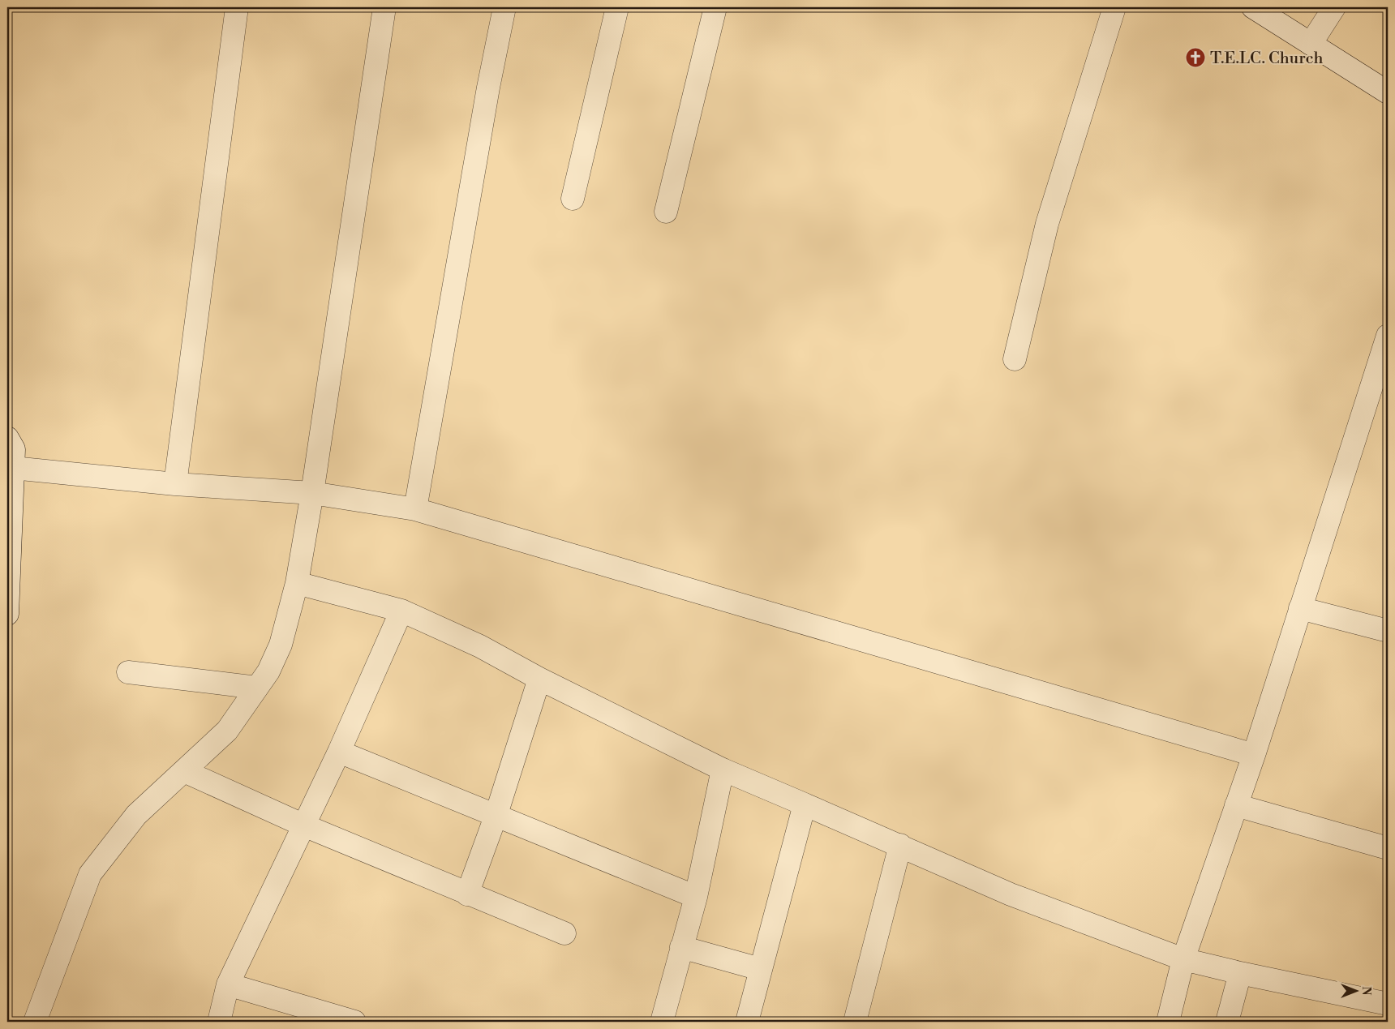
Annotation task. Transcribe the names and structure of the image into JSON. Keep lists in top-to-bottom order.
{
  "places": {
    "church": ["T.E.LC. Church"]
  },
  "north": "right"
}
